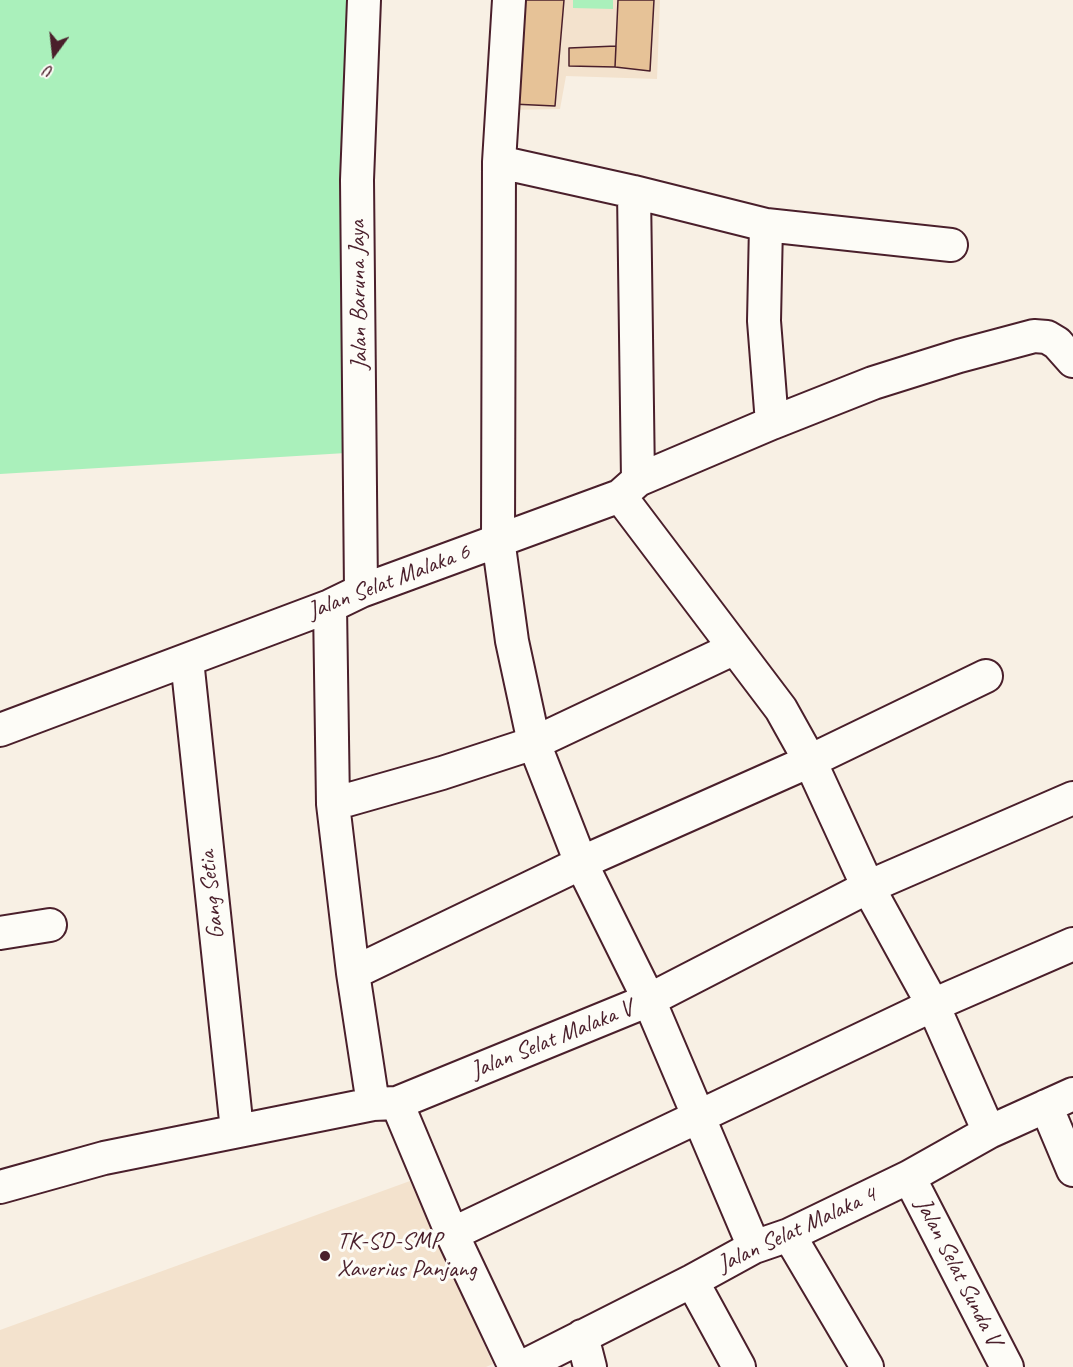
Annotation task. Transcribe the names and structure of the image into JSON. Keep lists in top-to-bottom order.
{
  "streets": {
    "street": [
      "Jalan Baruna Jaya",
      "Jalan Selat Malaka 6",
      "Gang Setia",
      "Jalan Selat Malaka V",
      "Jalan Selat Malaka 4",
      "Jalan Selat Sunda V"
    ]
  },
  "crossings": [
    ["Jalan Baruna Jaya", "Jalan Selat Malaka 6"],
    ["Jalan Selat Malaka 6", "Gang Setia"],
    ["Gang Setia", "Jalan Selat Malaka V"],
    ["Jalan Selat Malaka 4", "Jalan Selat Sunda V"]
  ],
  "places": ["TK-SD-SMP Xaverius Panjang"],
  "north": "bottom"
}
